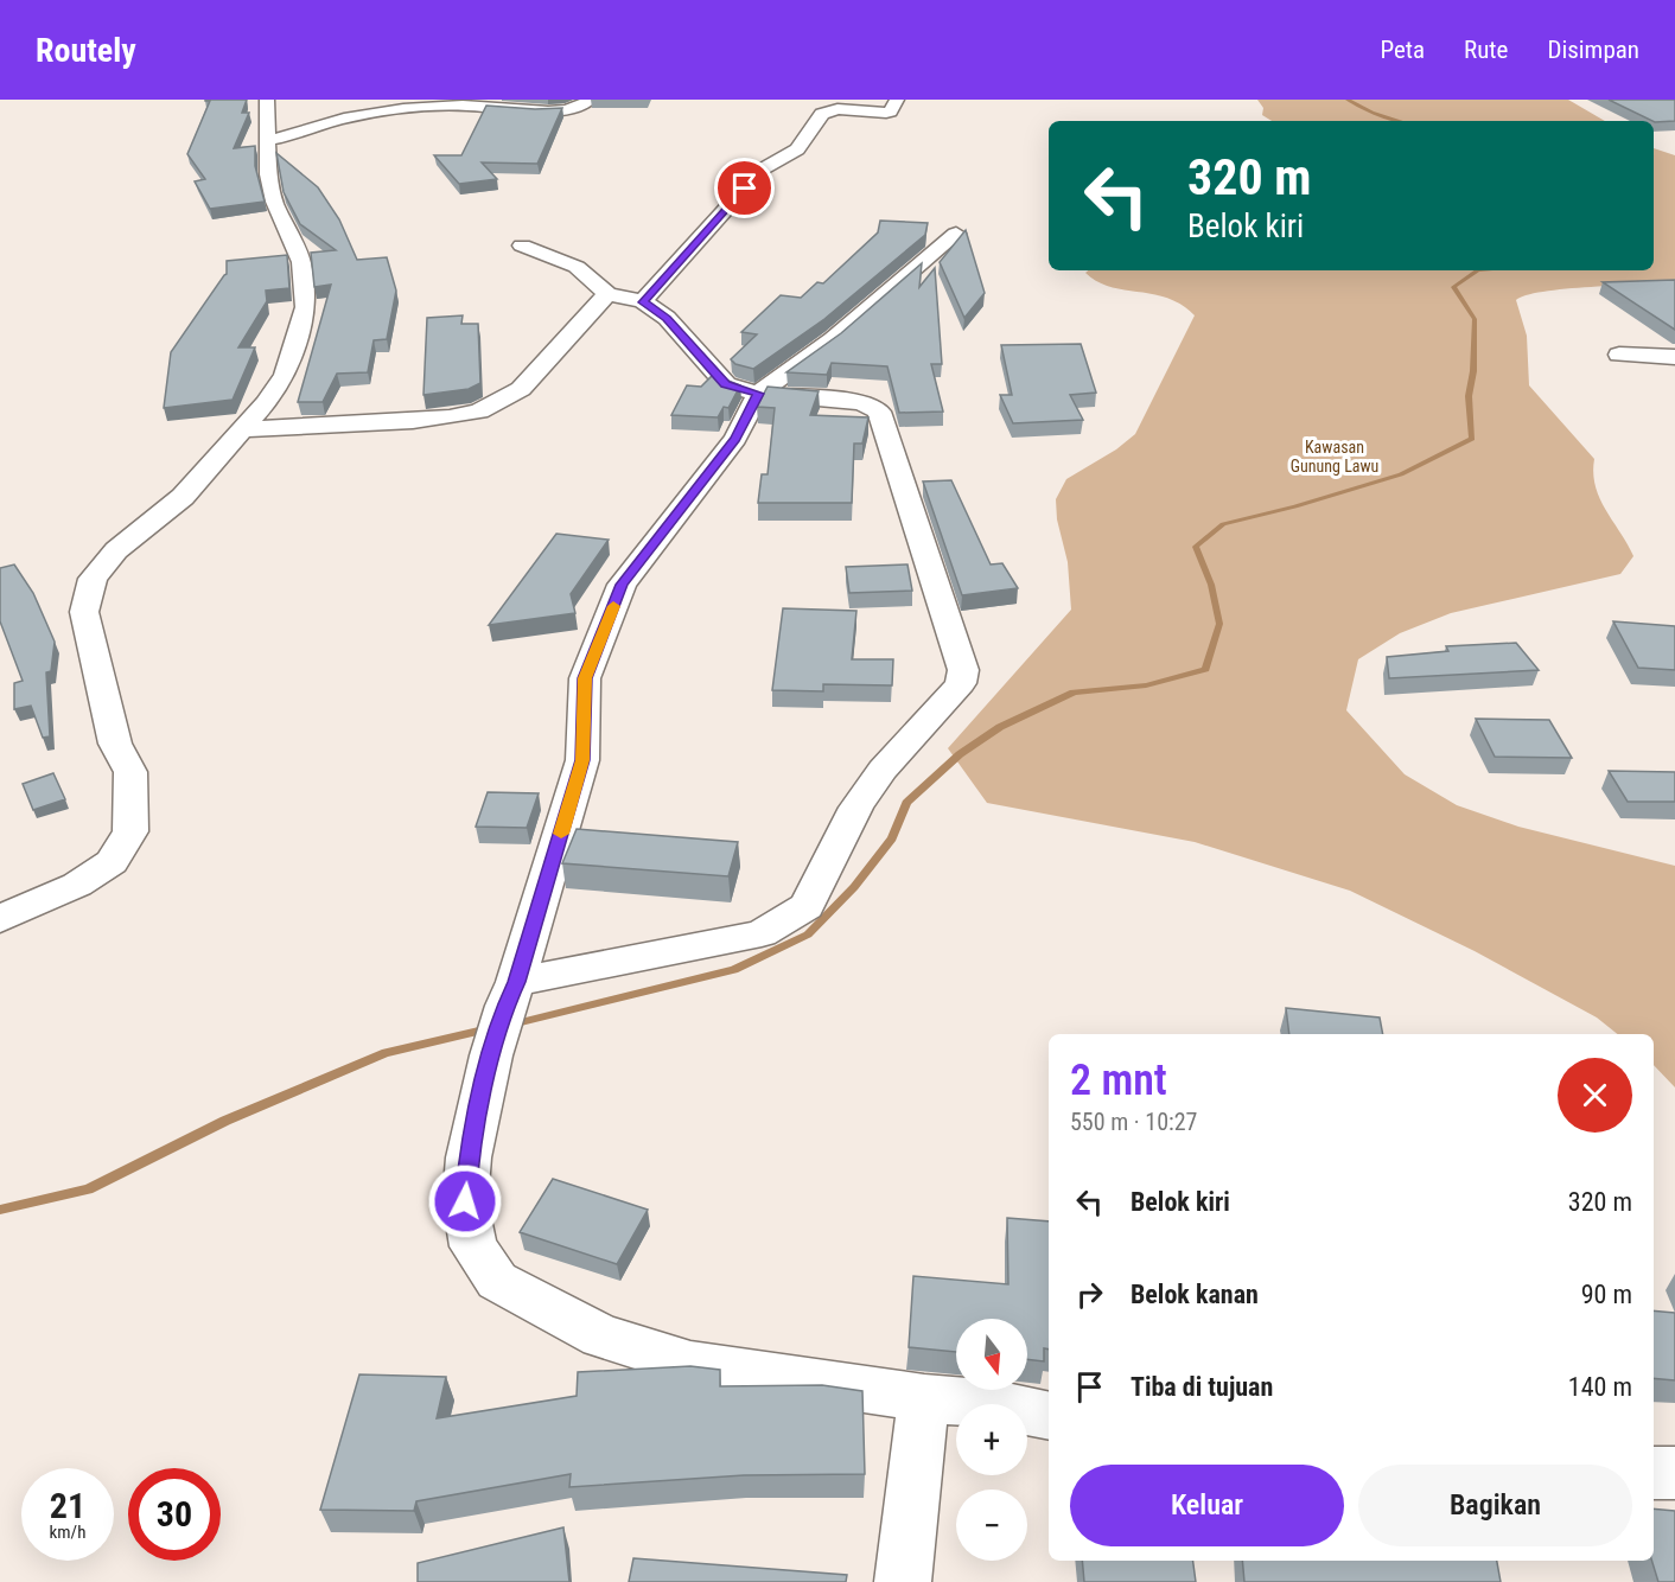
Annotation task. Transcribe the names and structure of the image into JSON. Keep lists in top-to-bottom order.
{
  "parks": ["Kawasan Gunung Lawu"],
  "north": "bottom",
  "page": {
    "header": "Routely",
    "nav": ["Peta", "Rute", "Disimpan"],
    "turn": ["320 m", "Belok kiri"],
    "heading": ["2 mnt", "550 m · 10:27"],
    "list": [
      {
        "name": "Belok kiri",
        "value": "320 m"
      },
      {
        "name": "Belok kanan",
        "value": "90 m"
      },
      {
        "name": "Tiba di tujuan",
        "value": "140 m"
      }
    ],
    "map_buttons": ["+", "−"],
    "buttons": ["Keluar", "Bagikan"],
    "speed": "21 km/h",
    "limit": "30"
  }
}
